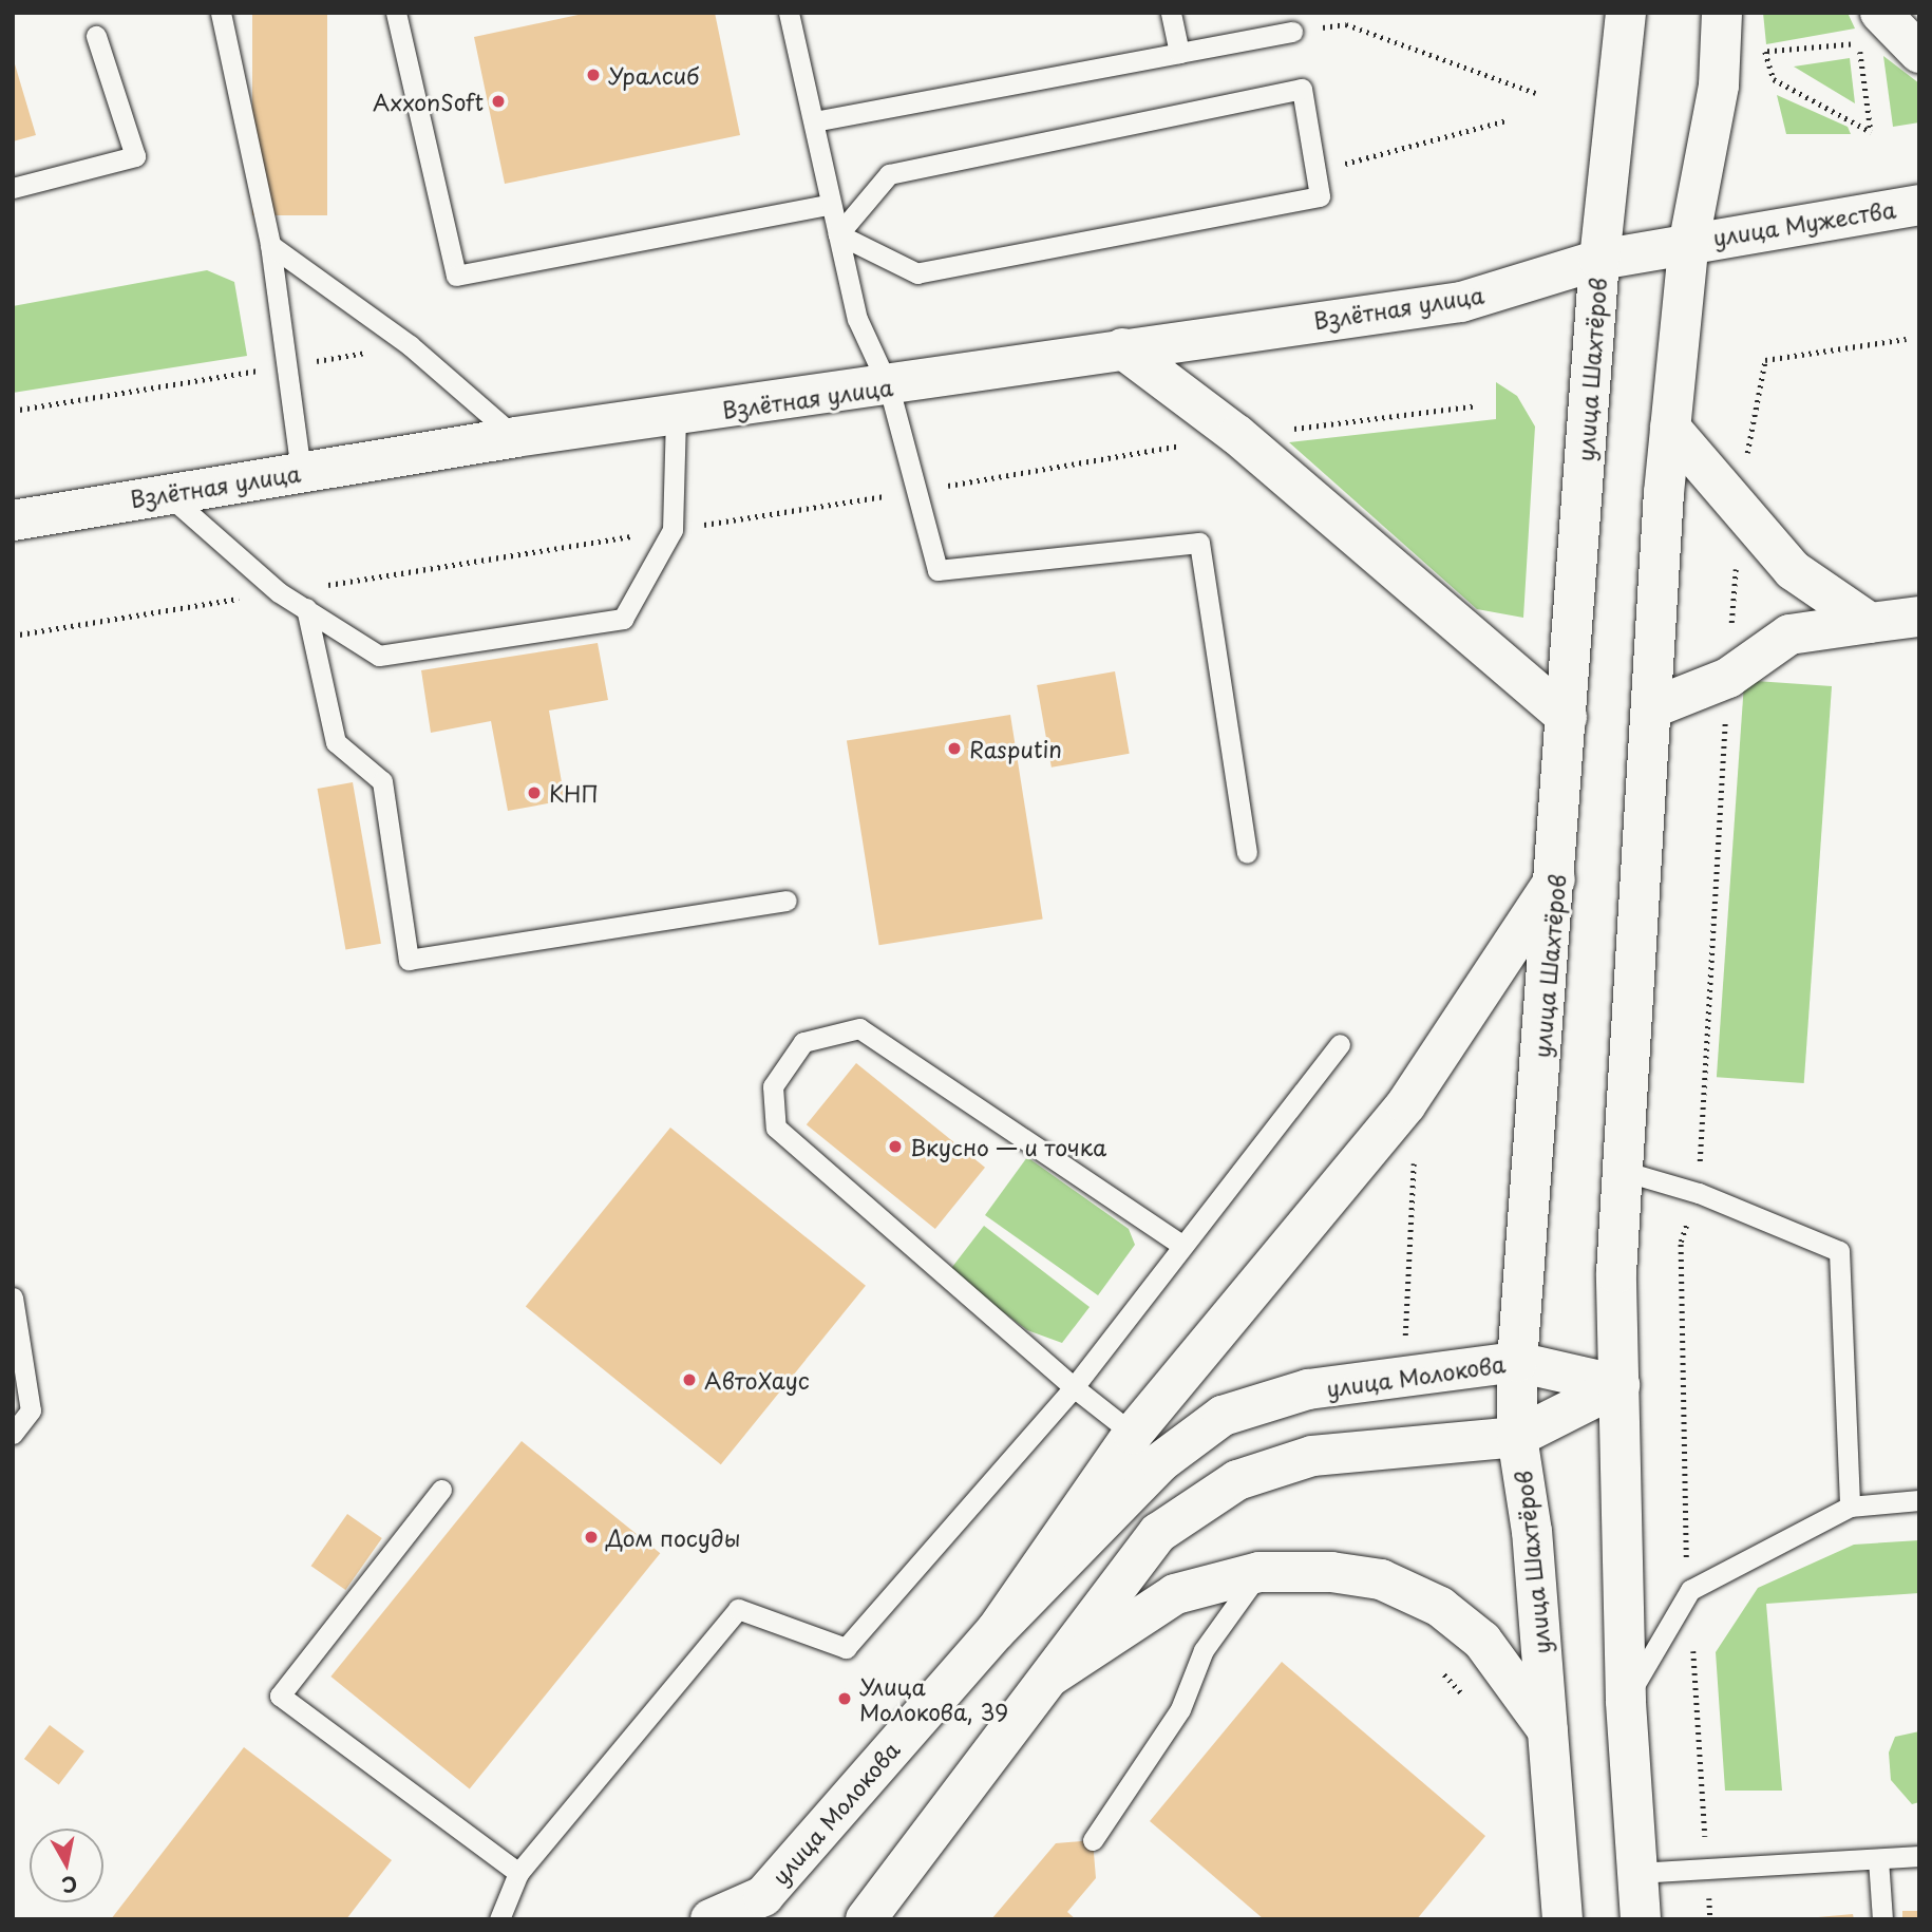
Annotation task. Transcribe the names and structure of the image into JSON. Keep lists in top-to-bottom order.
{
  "streets": {
    "main road": [
      "улица Мужества",
      "Взлётная улица",
      "улица Шахтёров",
      "улица Молокова"
    ]
  },
  "crossings": [
    ["улица Мужества", "Взлётная улица"],
    ["улица Мужества", "улица Шахтёров"],
    ["Взлётная улица", "улица Шахтёров"],
    ["улица Шахтёров", "улица Молокова"]
  ],
  "places": [
    "Уралсиб",
    "AxxonSoft",
    "Rasputin",
    "КНП",
    "Вкусно — и точка",
    "АвтоХаус",
    "Дом посуды",
    "Улица Молокова, 39"
  ],
  "north": "bottom"
}
